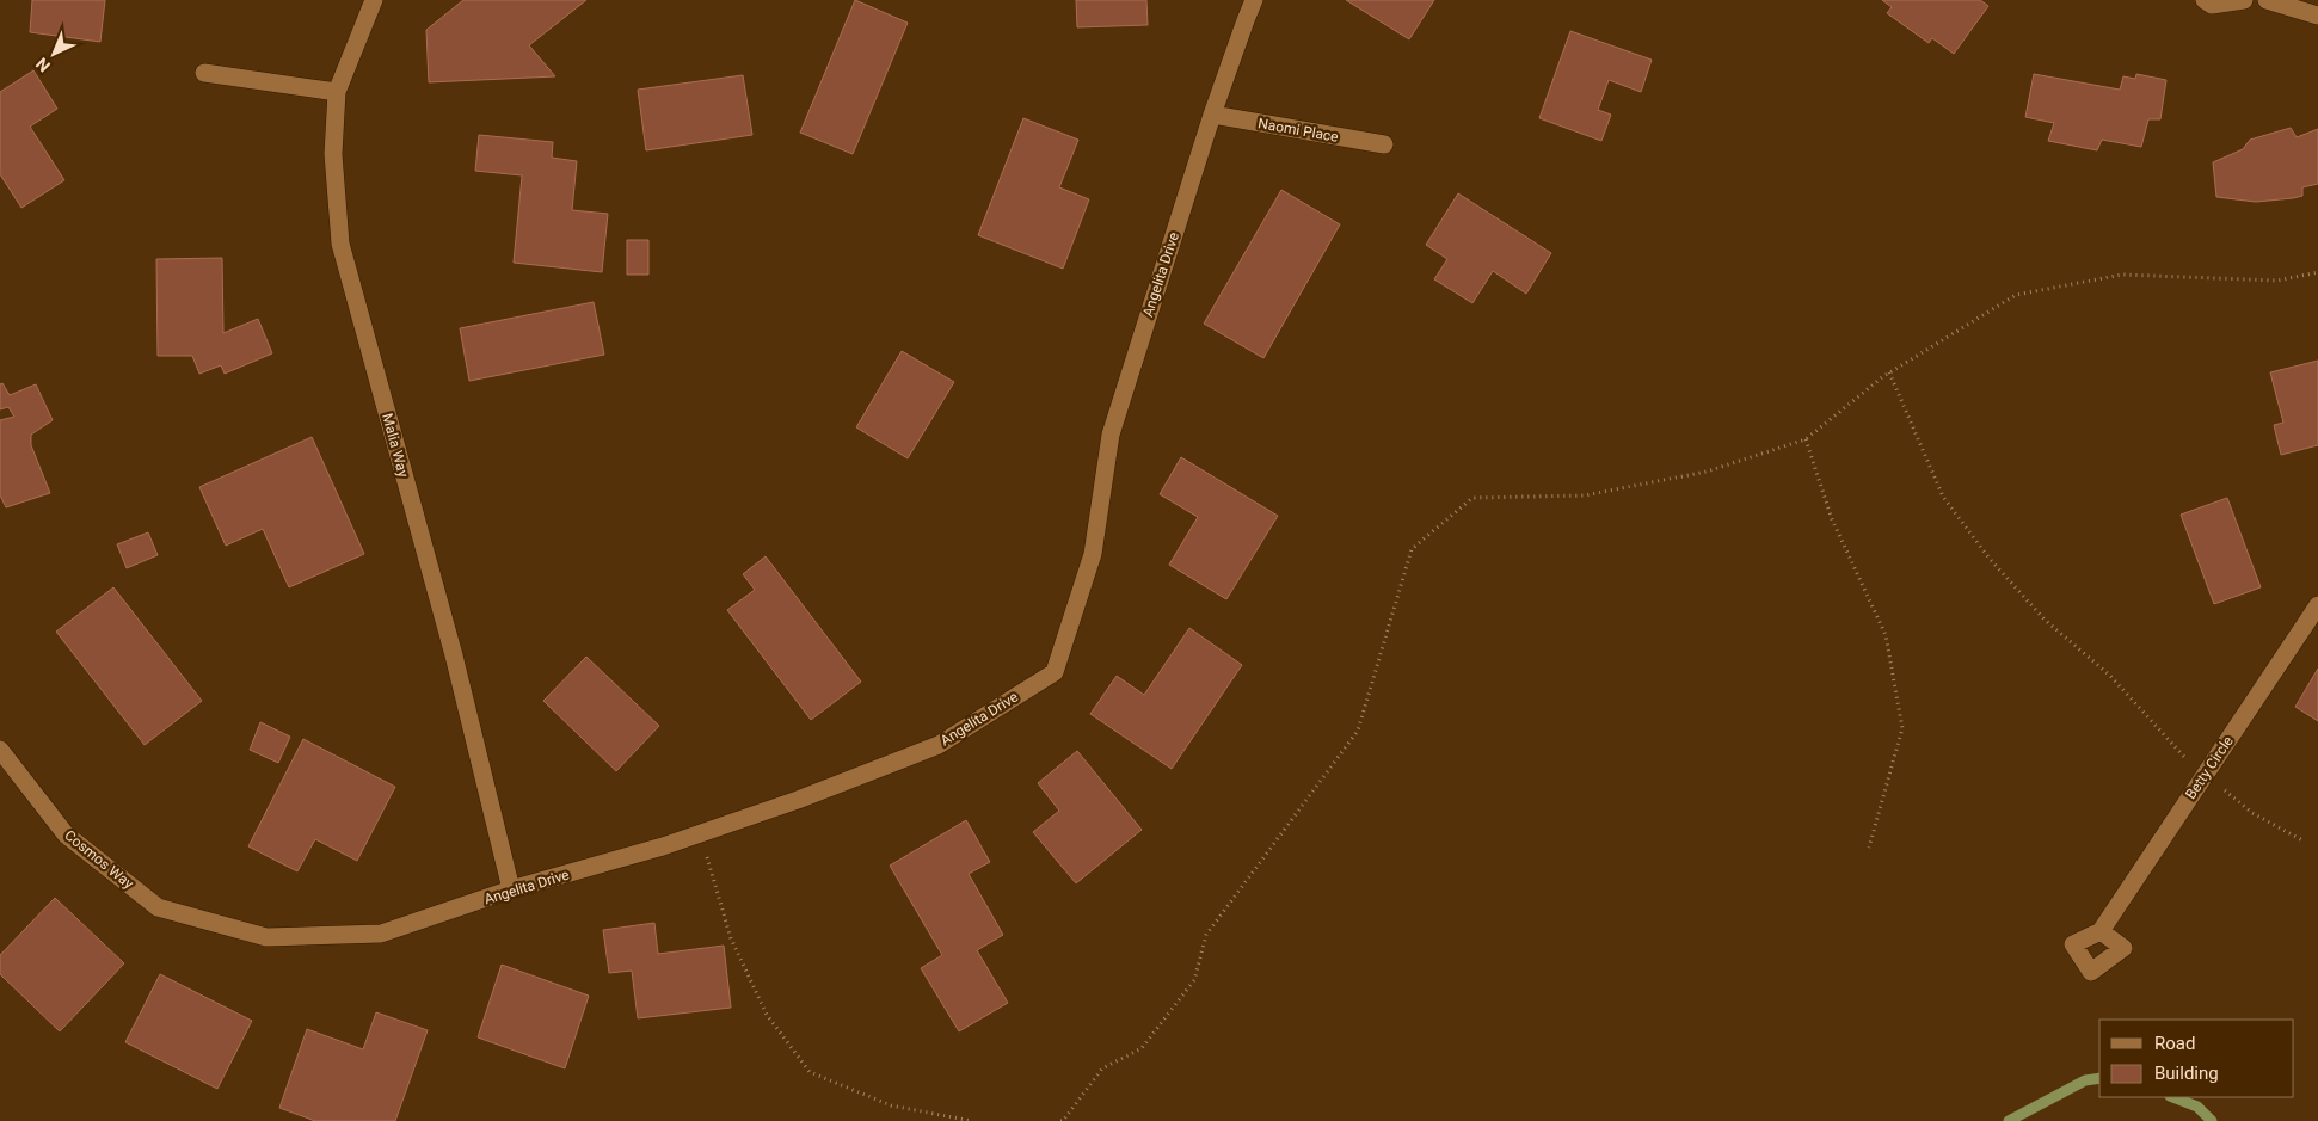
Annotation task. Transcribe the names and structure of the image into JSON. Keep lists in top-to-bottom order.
{
  "streets": {
    "street": [
      "Naomi Place",
      "Angelita Drive",
      "Malia Way",
      "Betty Circle",
      "Cosmos Way"
    ]
  },
  "crossings": [
    ["Naomi Place", "Angelita Drive"],
    ["Angelita Drive", "Malia Way"],
    ["Angelita Drive", "Cosmos Way"]
  ],
  "legend": ["Road", "Building"],
  "north": "bottom left"
}
